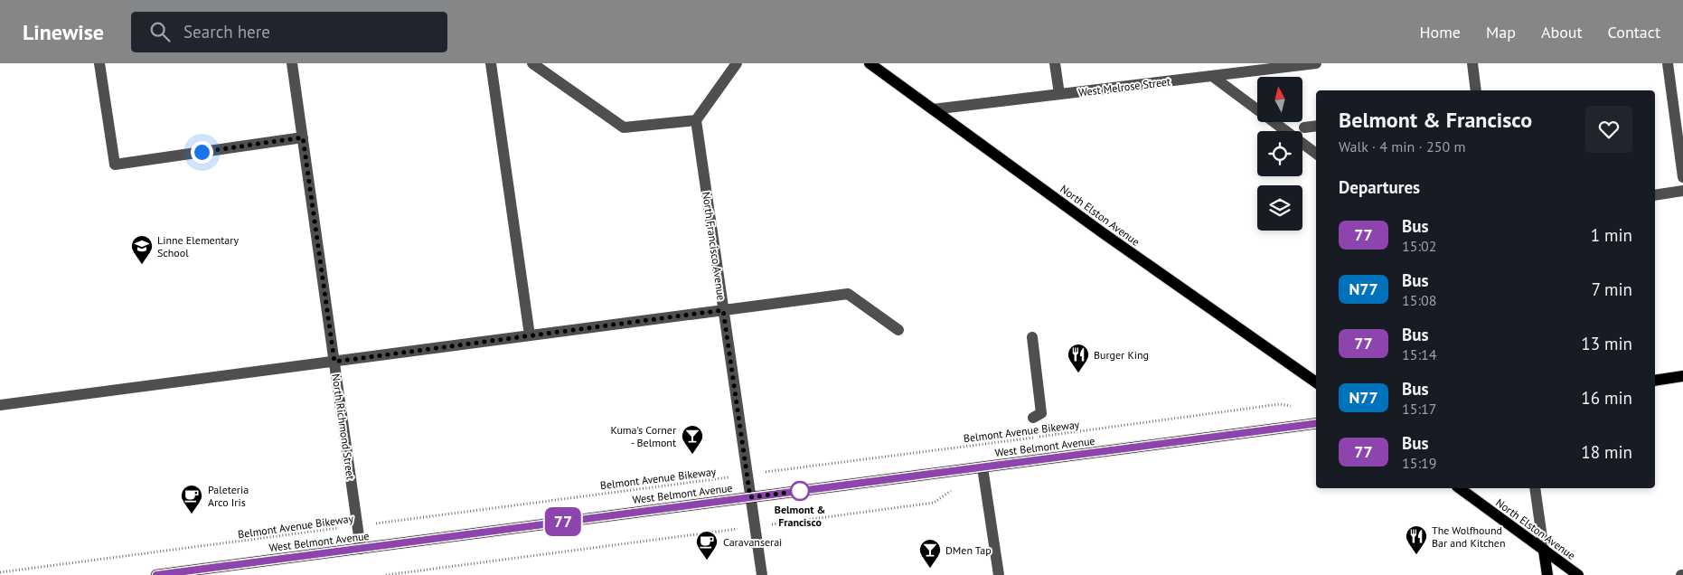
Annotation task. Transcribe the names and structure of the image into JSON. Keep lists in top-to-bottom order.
{
  "streets": {
    "main road": ["North Elston Avenue", "West Belmont Avenue"],
    "street": ["West Melrose Street", "North Francisco Avenue", "North Richmond Street"],
    "path": ["Belmont Avenue Bikeway"]
  },
  "crossings": [
    ["West Melrose Street", "North Elston Avenue"],
    ["North Francisco Avenue", "Belmont Avenue Bikeway"],
    ["North Francisco Avenue", "West Belmont Avenue"],
    ["North Richmond Street", "Belmont Avenue Bikeway"],
    ["North Richmond Street", "West Belmont Avenue"]
  ],
  "places": {
    "school or university": ["Linne Elementary School"],
    "restaurant": ["Burger King", "The Wolfhound Bar and Kitchen"],
    "bar": ["Kuma’s Corner - Belmont", "DMen Tap"],
    "other": ["Belmont & Francisco"],
    "cafe": ["Paleteria Arco Iris", "Caravanserai"]
  },
  "lines": ["bus line 77"],
  "north": "top",
  "page": {
    "header": "Linewise",
    "search": "Search here",
    "nav": [
      "Home",
      "Map",
      "About",
      "Contact"
    ],
    "on_map": "77",
    "heading": [
      ["Belmont & Francisco", "Walk · 4 min · 250 m"],
      "Departures"
    ],
    "list": [
      {
        "mark": "77",
        "name": "Bus",
        "note": "15:02",
        "value": "1 min"
      },
      {
        "mark": "N77",
        "name": "Bus",
        "note": "15:08",
        "value": "7 min"
      },
      {
        "mark": "77",
        "name": "Bus",
        "note": "15:14",
        "value": "13 min"
      },
      {
        "mark": "N77",
        "name": "Bus",
        "note": "15:17",
        "value": "16 min"
      },
      {
        "mark": "77",
        "name": "Bus",
        "note": "15:19",
        "value": "18 min"
      }
    ]
  }
}
